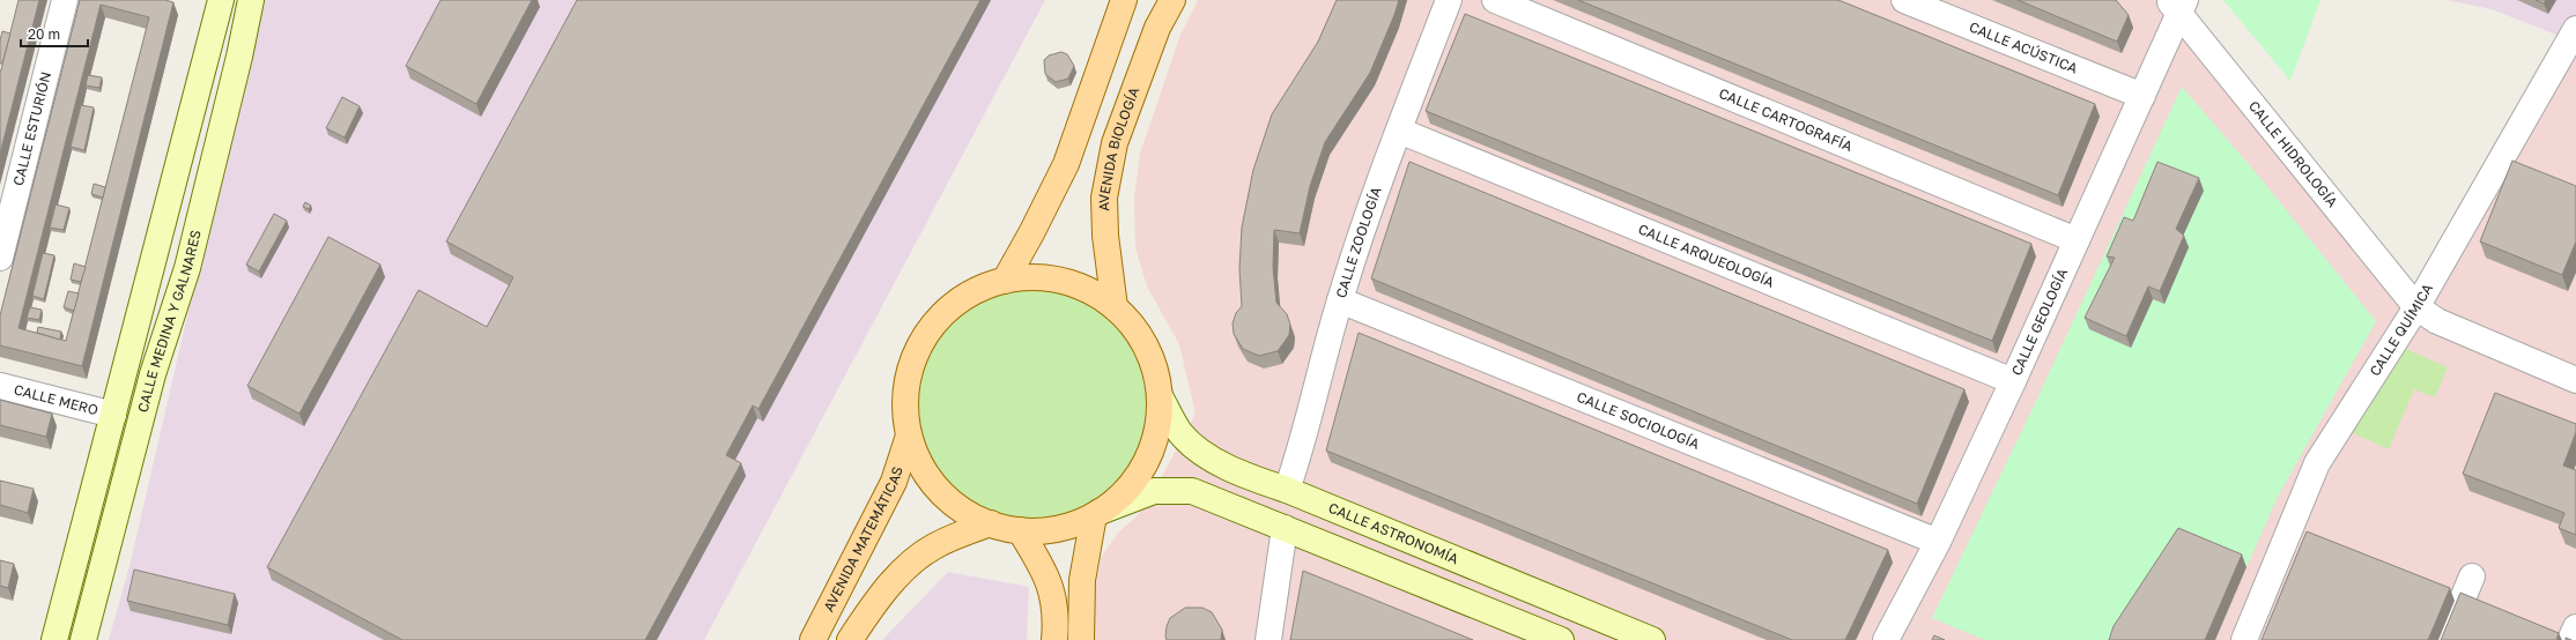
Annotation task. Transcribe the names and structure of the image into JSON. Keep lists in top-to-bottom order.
{
  "streets": {
    "main road": [
      "AVENIDA BIOLOGÍA",
      "CALLE MEDINA Y GALNARES",
      "CALLE ASTRONOMÍA",
      "AVENIDA MATEMÁTICAS"
    ],
    "street": [
      "CALLE ACÚSTICA",
      "CALLE CARTOGRAFÍA",
      "CALLE ESTURIÓN",
      "CALLE HIDROLOGÍA",
      "CALLE ZOOLOGÍA",
      "CALLE ARQUEOLOGÍA",
      "CALLE GEOLOGÍA",
      "CALLE QUÍMICA",
      "CALLE MERO",
      "CALLE SOCIOLOGÍA"
    ]
  },
  "crossings": [
    ["CALLE ACÚSTICA", "CALLE GEOLOGÍA"],
    ["CALLE CARTOGRAFÍA", "CALLE GEOLOGÍA"],
    ["CALLE HIDROLOGÍA", "CALLE GEOLOGÍA"],
    ["CALLE HIDROLOGÍA", "CALLE QUÍMICA"],
    ["CALLE ZOOLOGÍA", "CALLE ARQUEOLOGÍA"],
    ["CALLE ZOOLOGÍA", "CALLE SOCIOLOGÍA"],
    ["CALLE ZOOLOGÍA", "CALLE ASTRONOMÍA"],
    ["CALLE ARQUEOLOGÍA", "CALLE GEOLOGÍA"],
    ["CALLE MEDINA Y GALNARES", "CALLE MERO"],
    ["CALLE GEOLOGÍA", "CALLE SOCIOLOGÍA"]
  ],
  "scale_bar": "20 m"
}
